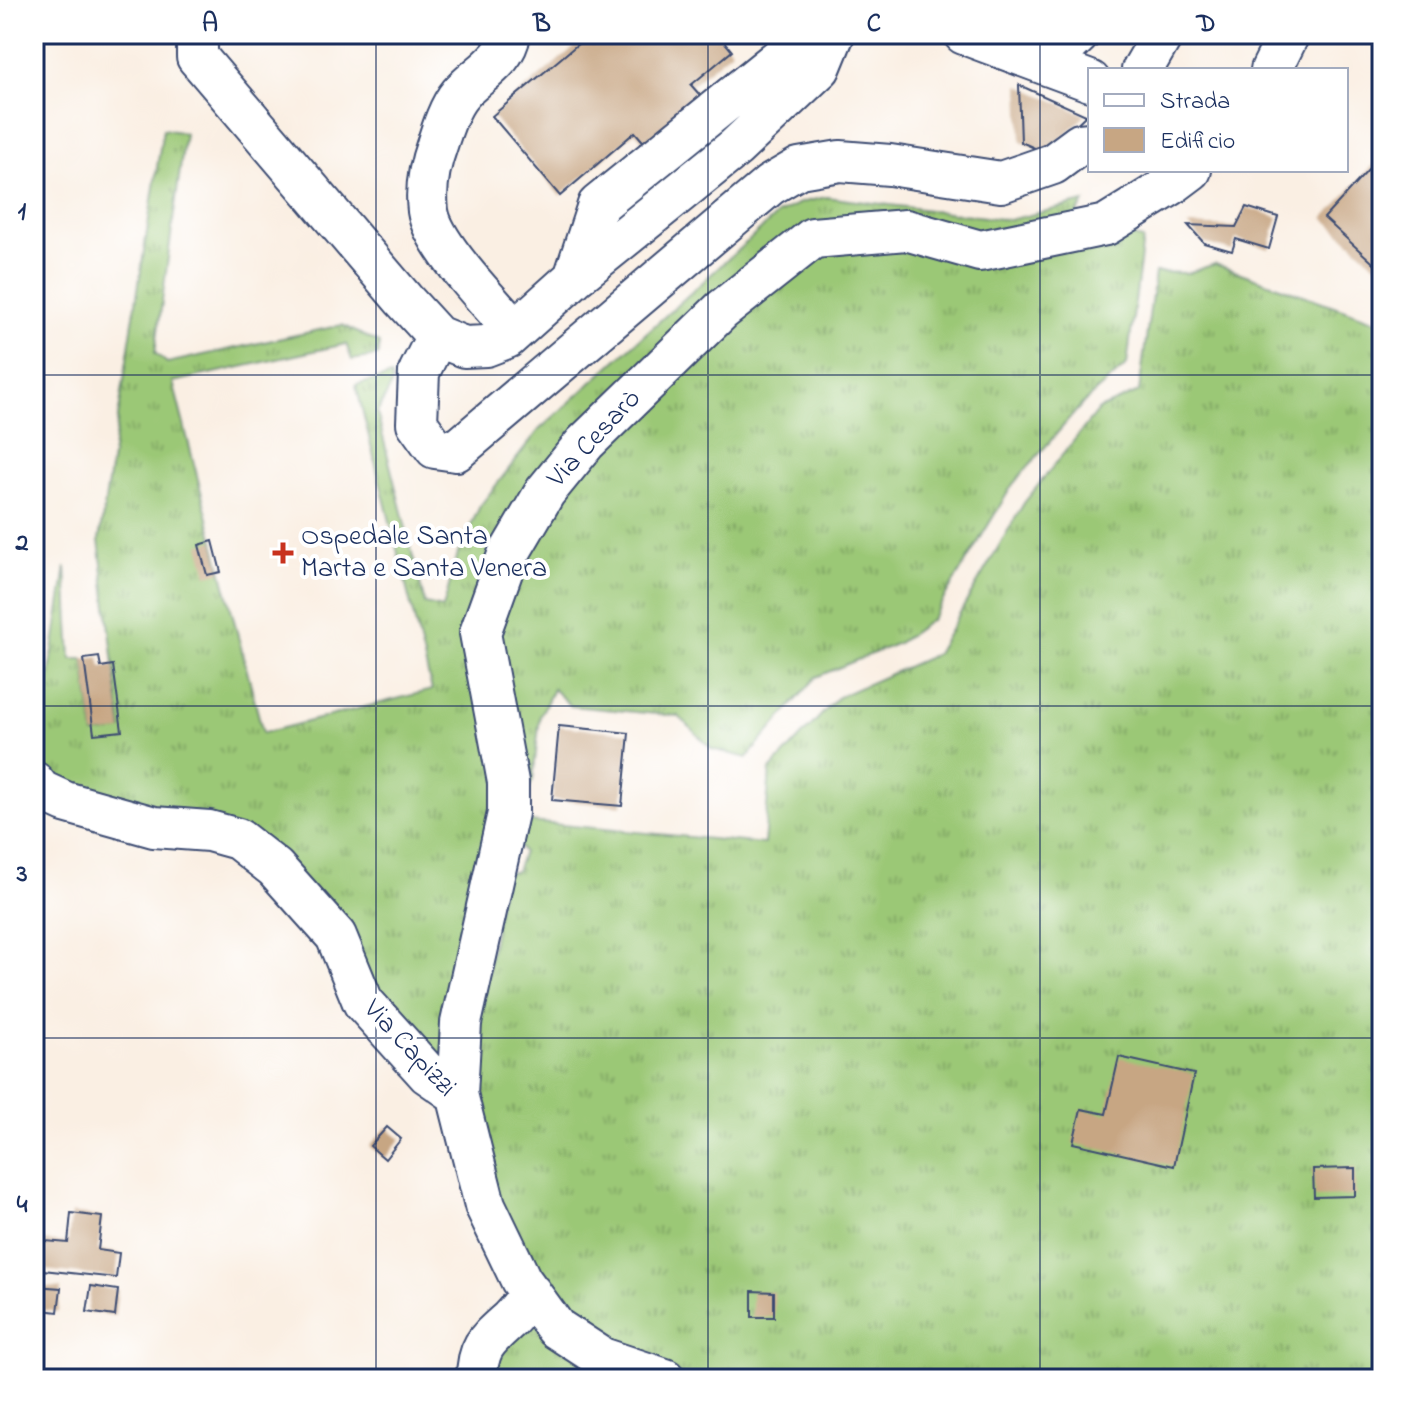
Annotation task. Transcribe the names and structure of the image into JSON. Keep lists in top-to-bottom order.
{
  "streets": {
    "street": ["Via Cesarò", "Via Capizzi"]
  },
  "crossings": [
    ["Via Cesarò", "Via Capizzi"]
  ],
  "places": {
    "health": ["Ospedale Santa Marta e Santa Venera"]
  },
  "legend": ["Strada", "Edificio"],
  "grid": {
    "columns": [
      "A",
      "B",
      "C",
      "D"
    ],
    "rows": [
      "1",
      "2",
      "3",
      "4"
    ]
  }
}
